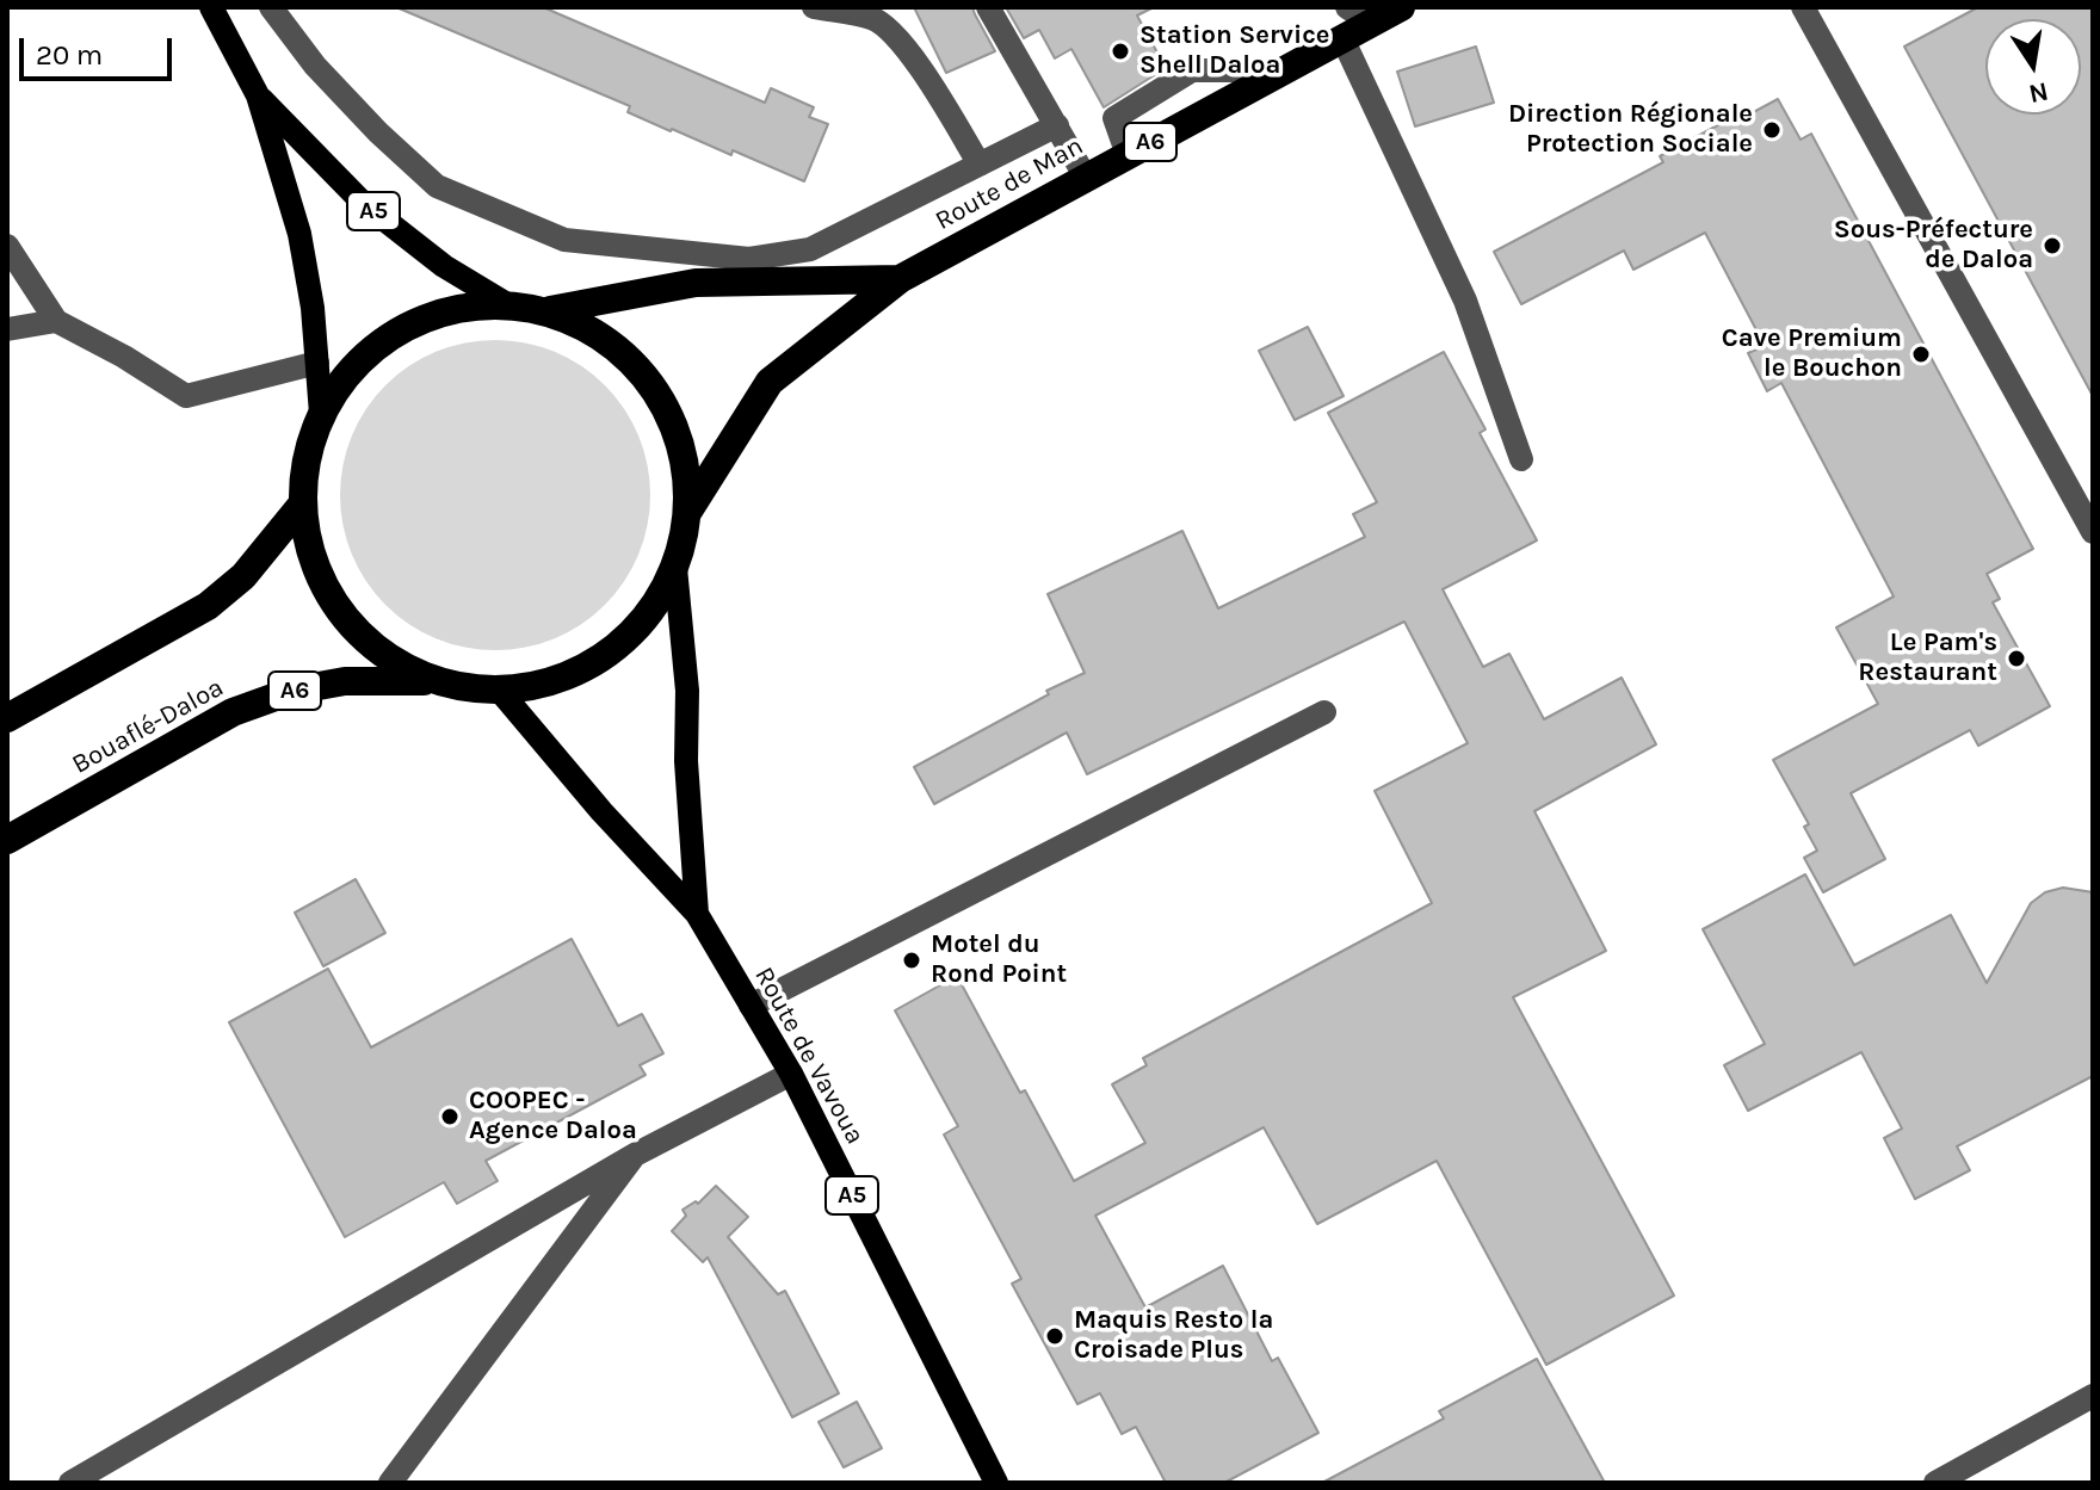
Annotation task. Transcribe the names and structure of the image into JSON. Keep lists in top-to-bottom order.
{
  "streets": {
    "highway": ["A6", "Route de Man", "Bouaflé-Daloa"],
    "main road": ["A5", "Route de Vavoua"]
  },
  "crossings": [
    ["A6", "Route de Man"],
    ["A5", "Route de Vavoua"]
  ],
  "places": [
    "Station Service Shell Daloa",
    "Direction Régionale Protection Sociale",
    "Sous-Préfecture de Daloa",
    "Cave Premium le Bouchon",
    "Le Pam's Restaurant",
    "Motel du Rond Point",
    "COOPEC - Agence Daloa",
    "Maquis Resto la Croisade Plus"
  ],
  "scale_bar": "20 m",
  "north": "bottom"
}
